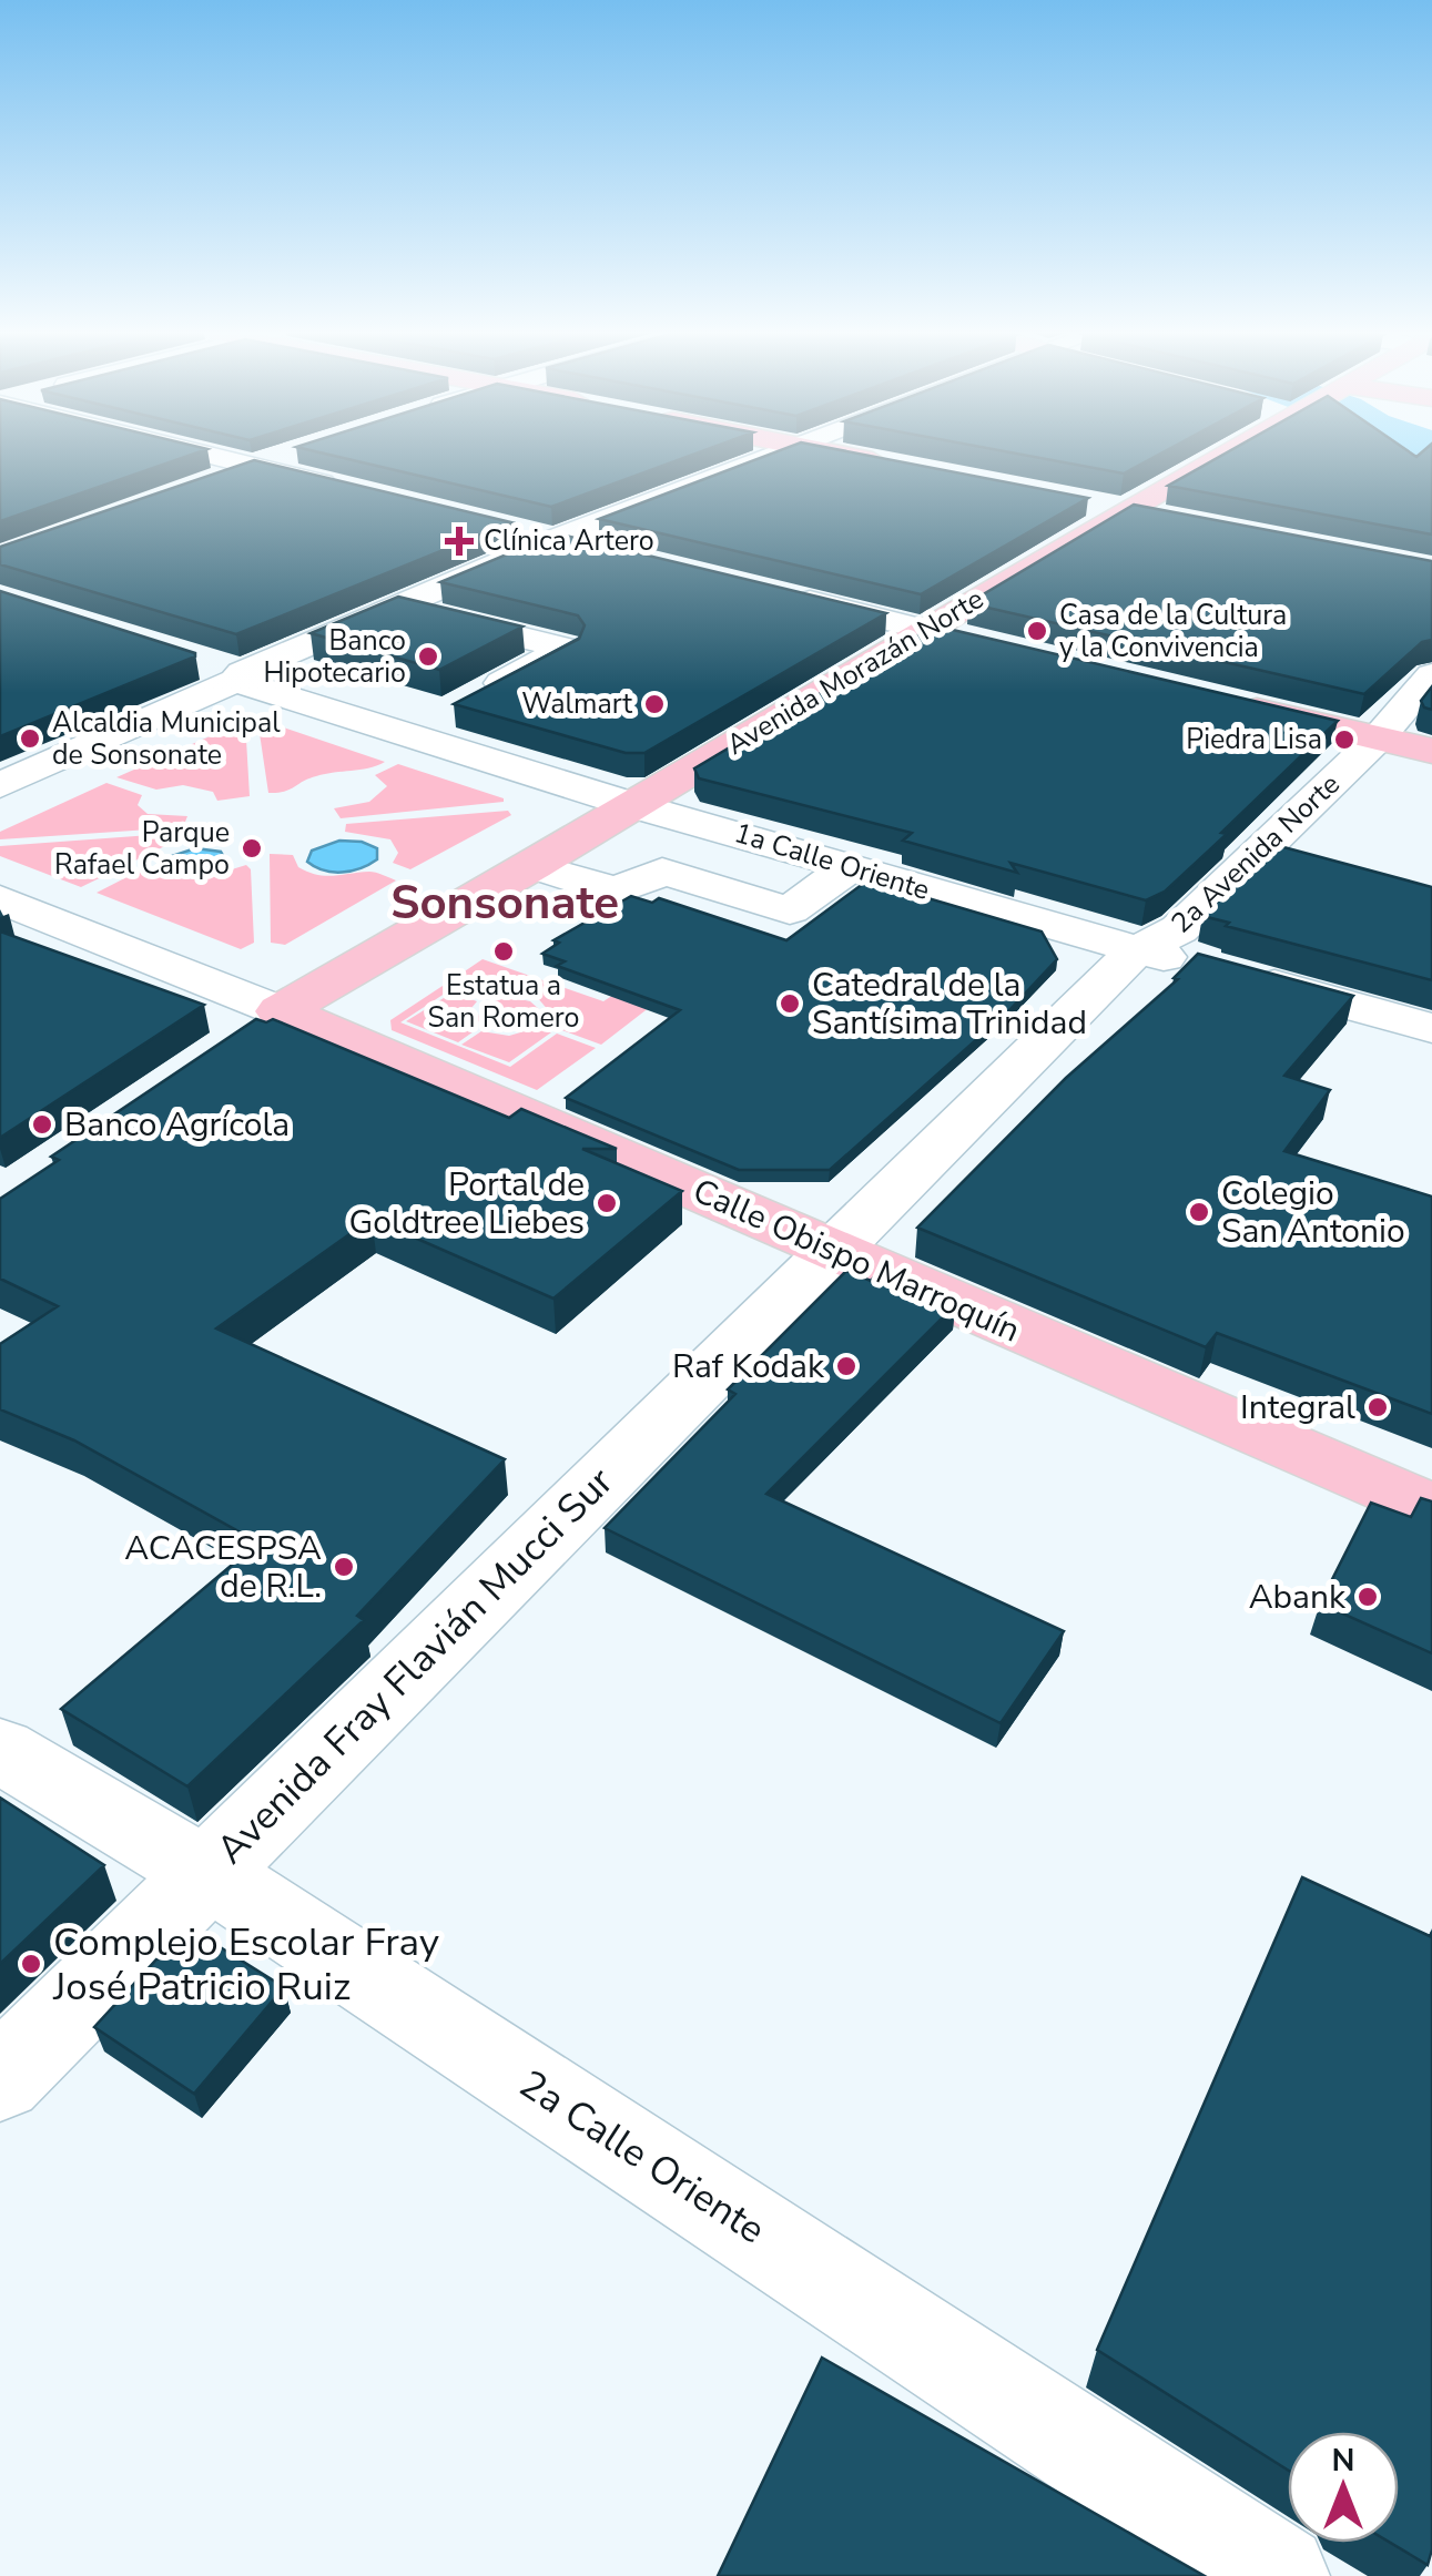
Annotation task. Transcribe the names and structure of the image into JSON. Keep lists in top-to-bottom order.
{
  "streets": {
    "main road": ["Avenida Morazán Norte", "Calle Obispo Marroquín"],
    "street": [
      "2a Avenida Norte",
      "1a Calle Oriente",
      "Avenida Fray Flavián Mucci Sur",
      "2a Calle Oriente"
    ]
  },
  "crossings": [
    ["Avenida Morazán Norte", "1a Calle Oriente"],
    ["Avenida Morazán Norte", "Calle Obispo Marroquín"],
    ["2a Avenida Norte", "1a Calle Oriente"],
    ["2a Avenida Norte", "Calle Obispo Marroquín"],
    ["2a Avenida Norte", "Avenida Fray Flavián Mucci Sur"],
    ["Calle Obispo Marroquín", "Avenida Fray Flavián Mucci Sur"],
    ["Avenida Fray Flavián Mucci Sur", "2a Calle Oriente"]
  ],
  "districts": ["Sonsonate"],
  "places": {
    "health": ["Clínica Artero"],
    "other": [
      "Casa de la Cultura y la Convivencia",
      "Banco Hipotecario",
      "Walmart",
      "Alcaldia Municipal de Sonsonate",
      "Piedra Lisa",
      "Parque Rafael Campo",
      "Estatua a San Romero",
      "Catedral de la Santísima Trinidad",
      "Banco Agrícola",
      "Portal de Goldtree Liebes",
      "Colegio San Antonio",
      "Raf Kodak",
      "Integral",
      "ACACESPSA de R.L.",
      "Abank",
      "Complejo Escolar Fray José Patricio Ruiz"
    ]
  },
  "north": "top"
}
